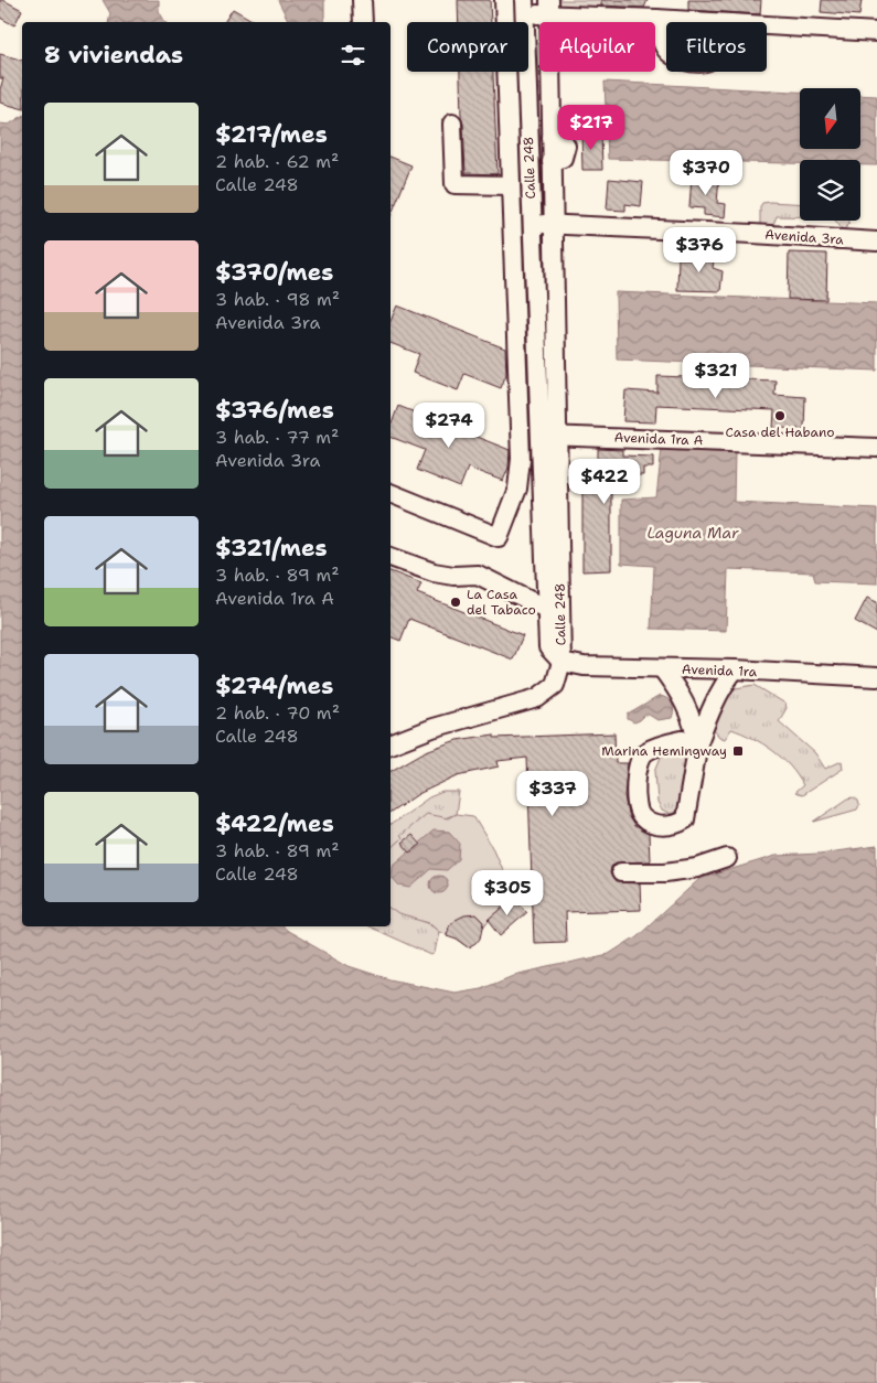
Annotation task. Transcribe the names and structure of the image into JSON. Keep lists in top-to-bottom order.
{
  "streets": {
    "street": [
      "Calle 248",
      "Avenida 3ra",
      "Avenida 1ra A",
      "Avenida 1ra"
    ]
  },
  "crossings": [
    ["Calle 248", "Avenida 3ra"],
    ["Calle 248", "Avenida 1ra A"],
    ["Calle 248", "Avenida 1ra"]
  ],
  "water": ["Laguna Mar"],
  "places": {
    "other": ["Casa del Habano", "La Casa del Tabaco"],
    "transit": ["Marina Hemingway"]
  },
  "north": "bottom",
  "page": {
    "chip": ["Comprar", "Alquilar", "Filtros"],
    "heading": "8 viviendas",
    "list": [
      {
        "name": "$217/mes",
        "note": "2 hab. · 62 m² · Calle 248"
      },
      {
        "name": "$370/mes",
        "note": "3 hab. · 98 m² · Avenida 3ra"
      },
      {
        "name": "$376/mes",
        "note": "3 hab. · 77 m² · Avenida 3ra"
      },
      {
        "name": "$321/mes",
        "note": "3 hab. · 89 m² · Avenida 1ra A"
      },
      {
        "name": "$274/mes",
        "note": "2 hab. · 70 m² · Calle 248"
      },
      {
        "name": "$422/mes",
        "note": "3 hab. · 89 m² · Calle 248"
      }
    ],
    "price": [
      "$217",
      "$370",
      "$376",
      "$321",
      "$274",
      "$422",
      "$337",
      "$305"
    ]
  }
}
